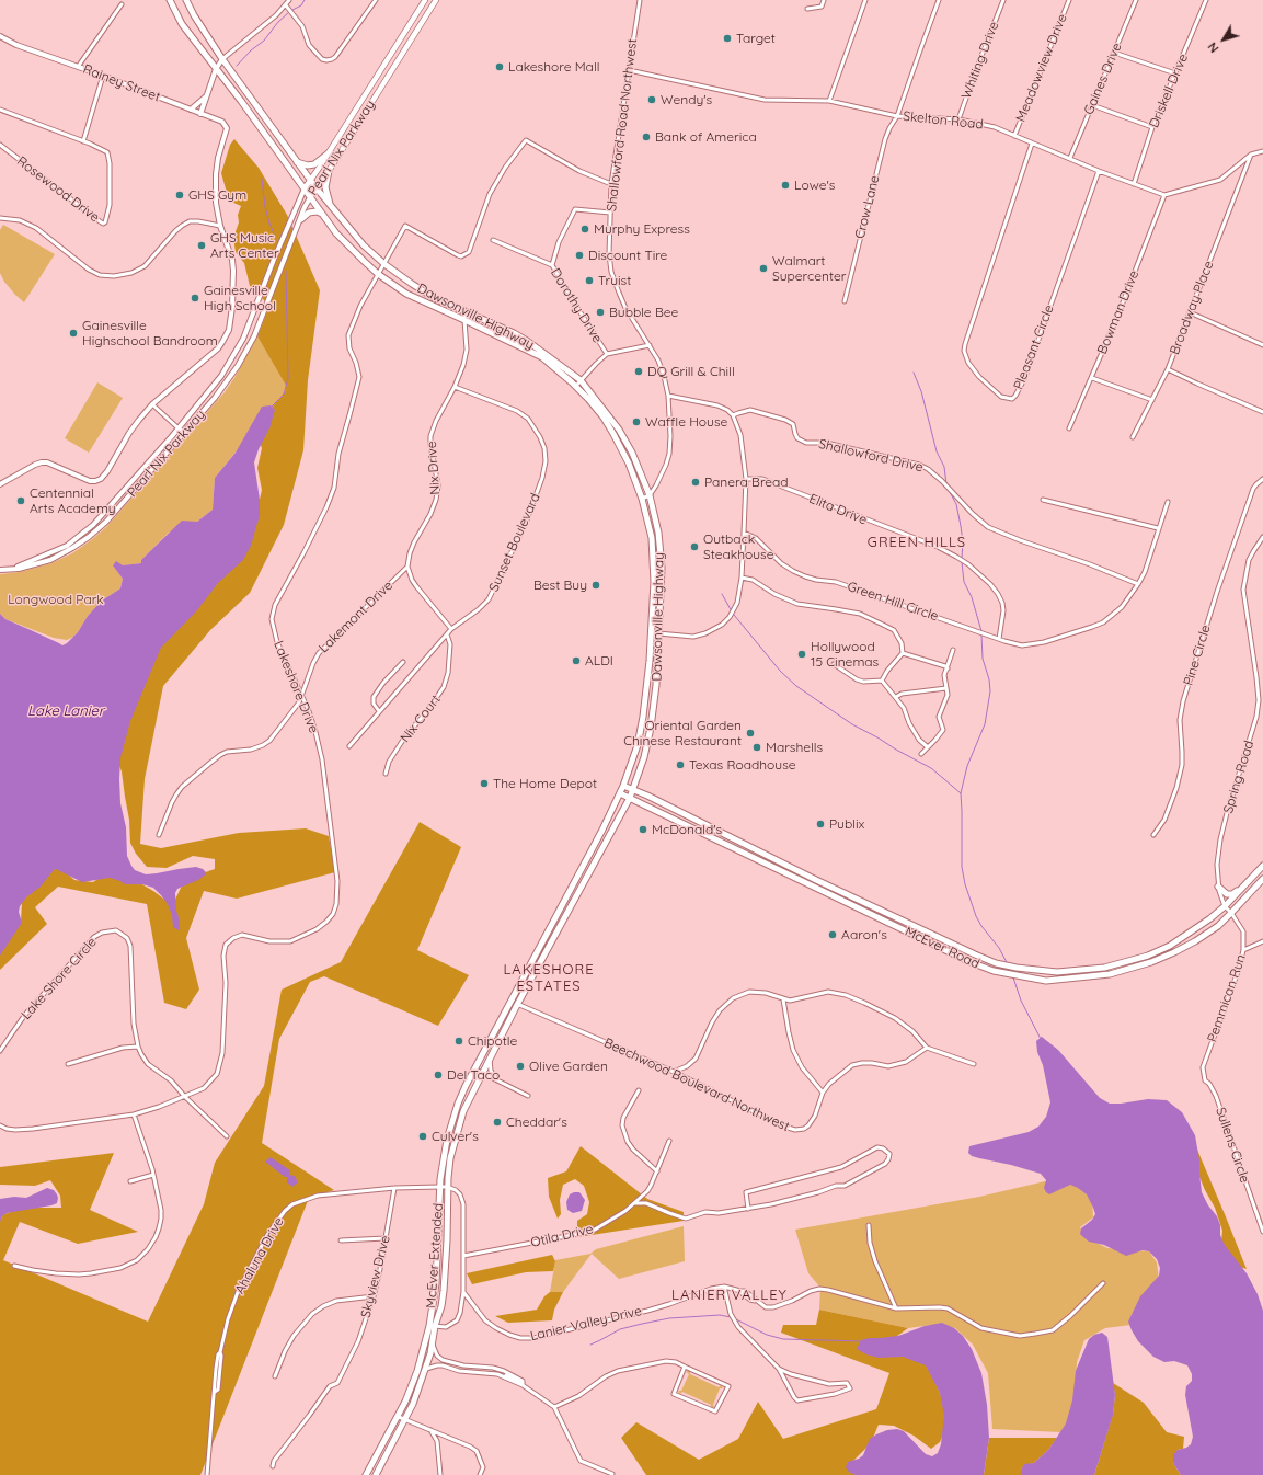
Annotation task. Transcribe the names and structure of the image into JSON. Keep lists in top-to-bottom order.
{
  "streets": {
    "main road": [
      "Pearl Nix Parkway",
      "Dawsonville Highway",
      "McEver Road",
      "McEver Extended"
    ],
    "street": [
      "Whiting Drive",
      "Meadowview Drive",
      "Gaines Drive",
      "Rainey Street",
      "Driskell Drive",
      "Skelton Road",
      "Shallowford Road Northwest",
      "Rosewood Drive",
      "Crow Lane",
      "Dorothy Drive",
      "Broadway Place",
      "Bowman Drive",
      "Pleasant Circle",
      "Shallowford Drive",
      "Nix Drive",
      "Elita Drive",
      "Sunset Boulevard",
      "Green Hill Circle",
      "Lakemont Drive",
      "Pine Circle",
      "Lakeshore Drive",
      "Nix Court",
      "Spring Road",
      "Lake Shore Circle",
      "Pemmican Run",
      "Beechwood Boulevard Northwest",
      "Sullens Circle",
      "Otila Drive",
      "Ahaluna Drive",
      "Skyview Drive",
      "Lanier Valley Drive"
    ]
  },
  "crossings": [
    ["Whiting Drive", "Skelton Road"],
    ["Meadowview Drive", "Skelton Road"],
    ["Gaines Drive", "Skelton Road"],
    ["Driskell Drive", "Skelton Road"],
    ["Skelton Road", "Shallowford Road Northwest"],
    ["Skelton Road", "Crow Lane"],
    ["Skelton Road", "Bowman Drive"],
    ["Skelton Road", "Pleasant Circle"],
    ["Shallowford Road Northwest", "Dawsonville Highway"],
    ["Shallowford Road Northwest", "Lakeshore Drive"],
    ["Pearl Nix Parkway", "Dawsonville Highway"],
    ["Dawsonville Highway", "Nix Drive"],
    ["Dawsonville Highway", "Lakeshore Drive"],
    ["Dawsonville Highway", "McEver Road"],
    ["Dawsonville Highway", "Beechwood Boulevard Northwest"],
    ["Dawsonville Highway", "Ahaluna Drive"],
    ["Dawsonville Highway", "McEver Extended"],
    ["Shallowford Drive", "Green Hill Circle"],
    ["Nix Drive", "Sunset Boulevard"],
    ["Nix Drive", "Lakemont Drive"],
    ["Elita Drive", "Green Hill Circle"],
    ["Sunset Boulevard", "Nix Court"],
    ["Lakemont Drive", "Lakeshore Drive"],
    ["Lakeshore Drive", "Lake Shore Circle"],
    ["Spring Road", "McEver Road"],
    ["Spring Road", "Pemmican Run"],
    ["McEver Road", "Pemmican Run"],
    ["Pemmican Run", "Sullens Circle"],
    ["Ahaluna Drive", "McEver Extended"],
    ["Ahaluna Drive", "Skyview Drive"]
  ],
  "districts": ["GREEN HILLS", "LAKESHORE ESTATES", "LANIER VALLEY"],
  "water": ["Lake Lanier"],
  "parks": ["Longwood Park"],
  "places": [
    "Target",
    "Lakeshore Mall",
    "Wendy's",
    "Bank of America",
    "Lowe's",
    "GHS Gym",
    "Murphy Express",
    "GHS Music Arts Center",
    "Discount Tire",
    "Walmart Supercenter",
    "Truist",
    "Gainesville High School",
    "Bubble Bee",
    "Gainesville Highschool Bandroom",
    "DQ Grill & Chill",
    "Waffle House",
    "Panera Bread",
    "Centennial Arts Academy",
    "Outback Steakhouse",
    "Best Buy",
    "Hollywood 15 Cinemas",
    "ALDI",
    "Oriental Garden Chinese Restaurant",
    "Marshells",
    "Texas Roadhouse",
    "The Home Depot",
    "Publix",
    "McDonald's",
    "Aaron's",
    "Chipotle",
    "Olive Garden",
    "Del Taco",
    "Cheddar's",
    "Culver's"
  ],
  "north": "bottom left"
}
